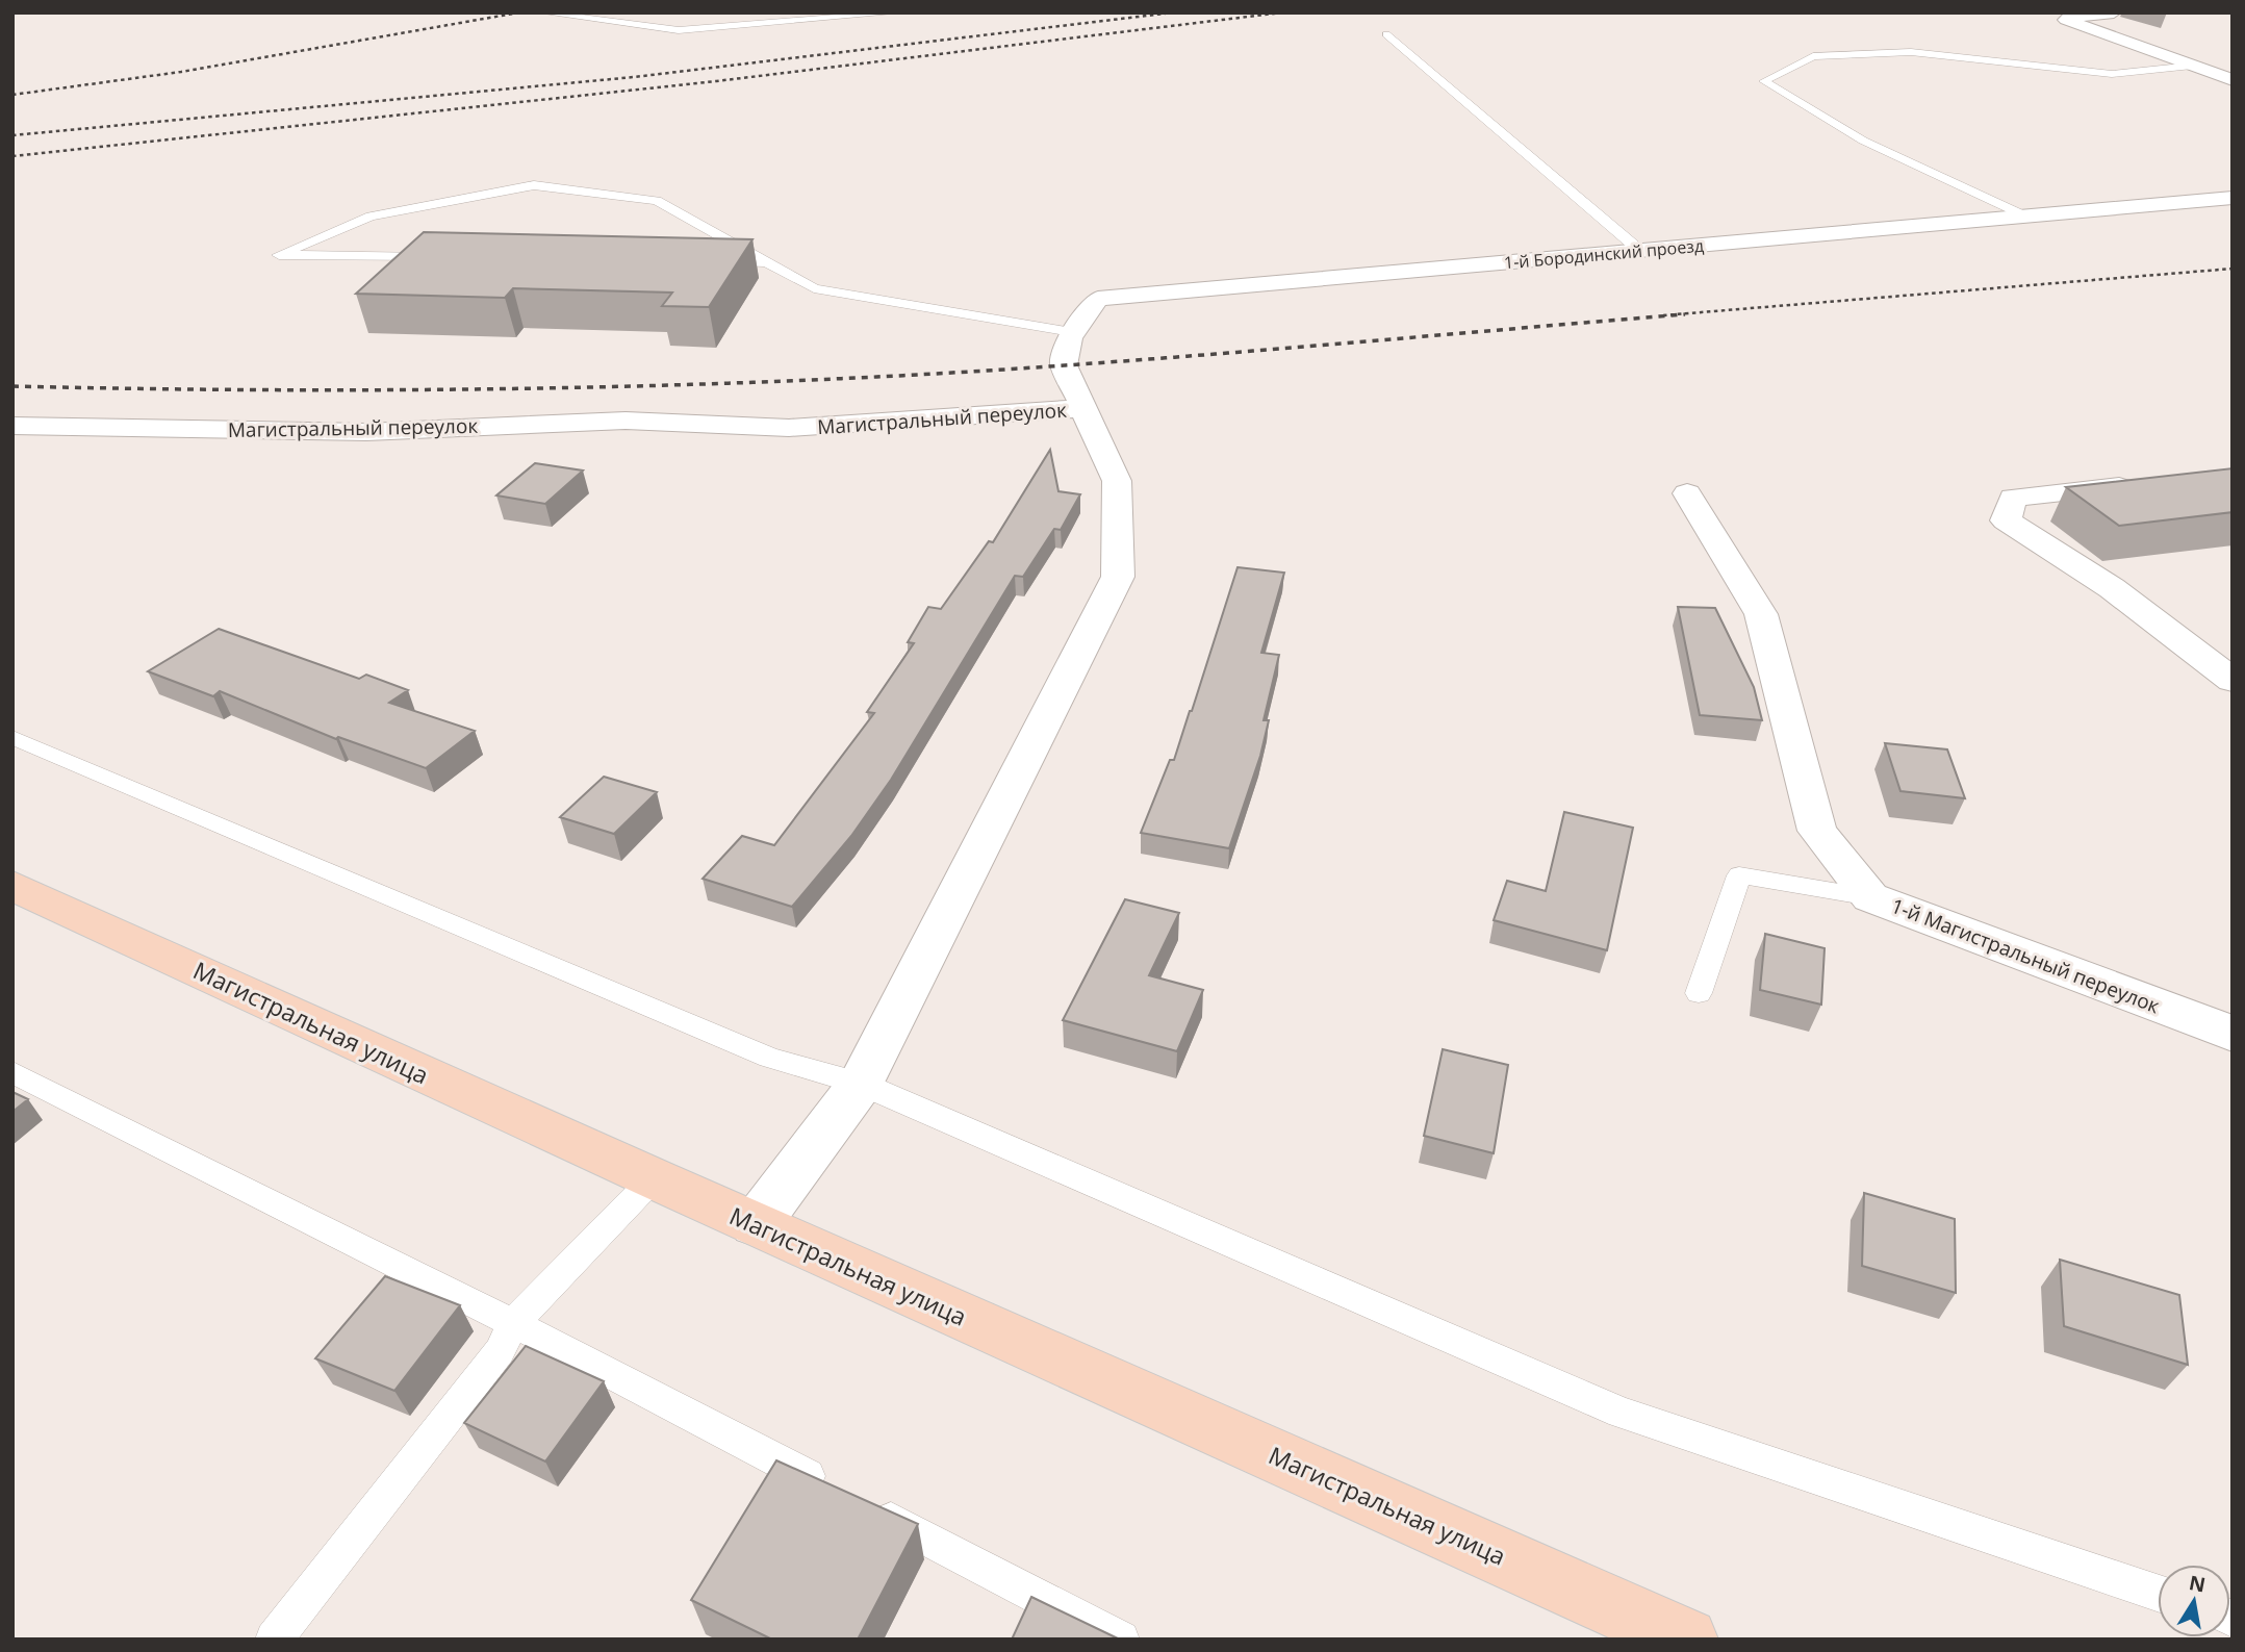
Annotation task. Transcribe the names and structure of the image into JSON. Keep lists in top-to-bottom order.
{
  "streets": {
    "main road": ["Магистральная улица"],
    "street": ["1-й Бородинский проезд", "Магистральный переулок", "1-й Магистральный переулок"]
  },
  "crossings": [
    ["1-й Бородинский проезд", "Магистральный переулок"],
    ["Магистральный переулок", "Магистральная улица"]
  ],
  "north": "top"
}
